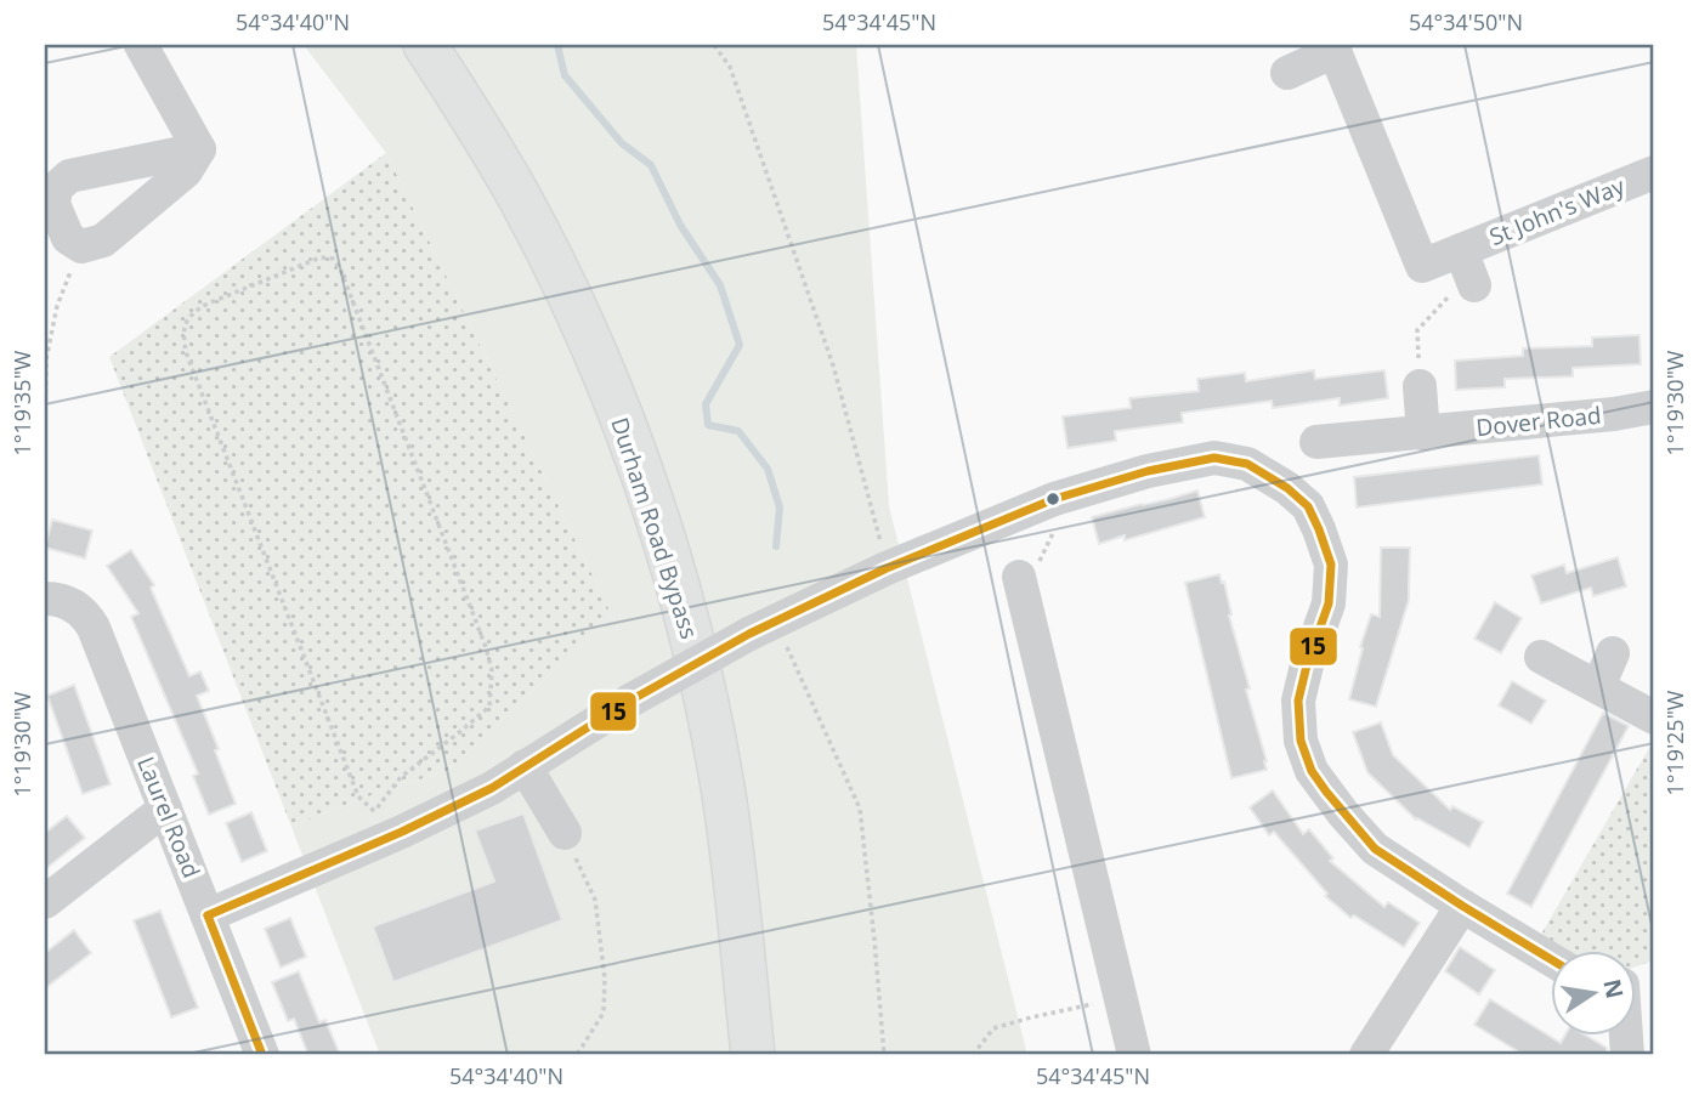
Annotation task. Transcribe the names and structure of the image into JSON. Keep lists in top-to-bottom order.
{
  "streets": {
    "main road": ["Durham Road Bypass"],
    "street": ["St John's Way", "Dover Road", "Laurel Road"]
  },
  "lines": ["transit line 15"],
  "north": "right",
  "coordinates": [
    "54°34'40\"N",
    "54°34'45\"N",
    "54°34'50\"N",
    "1°19'30\"W",
    "1°19'35\"W",
    "1°19'25\"W"
  ]
}
